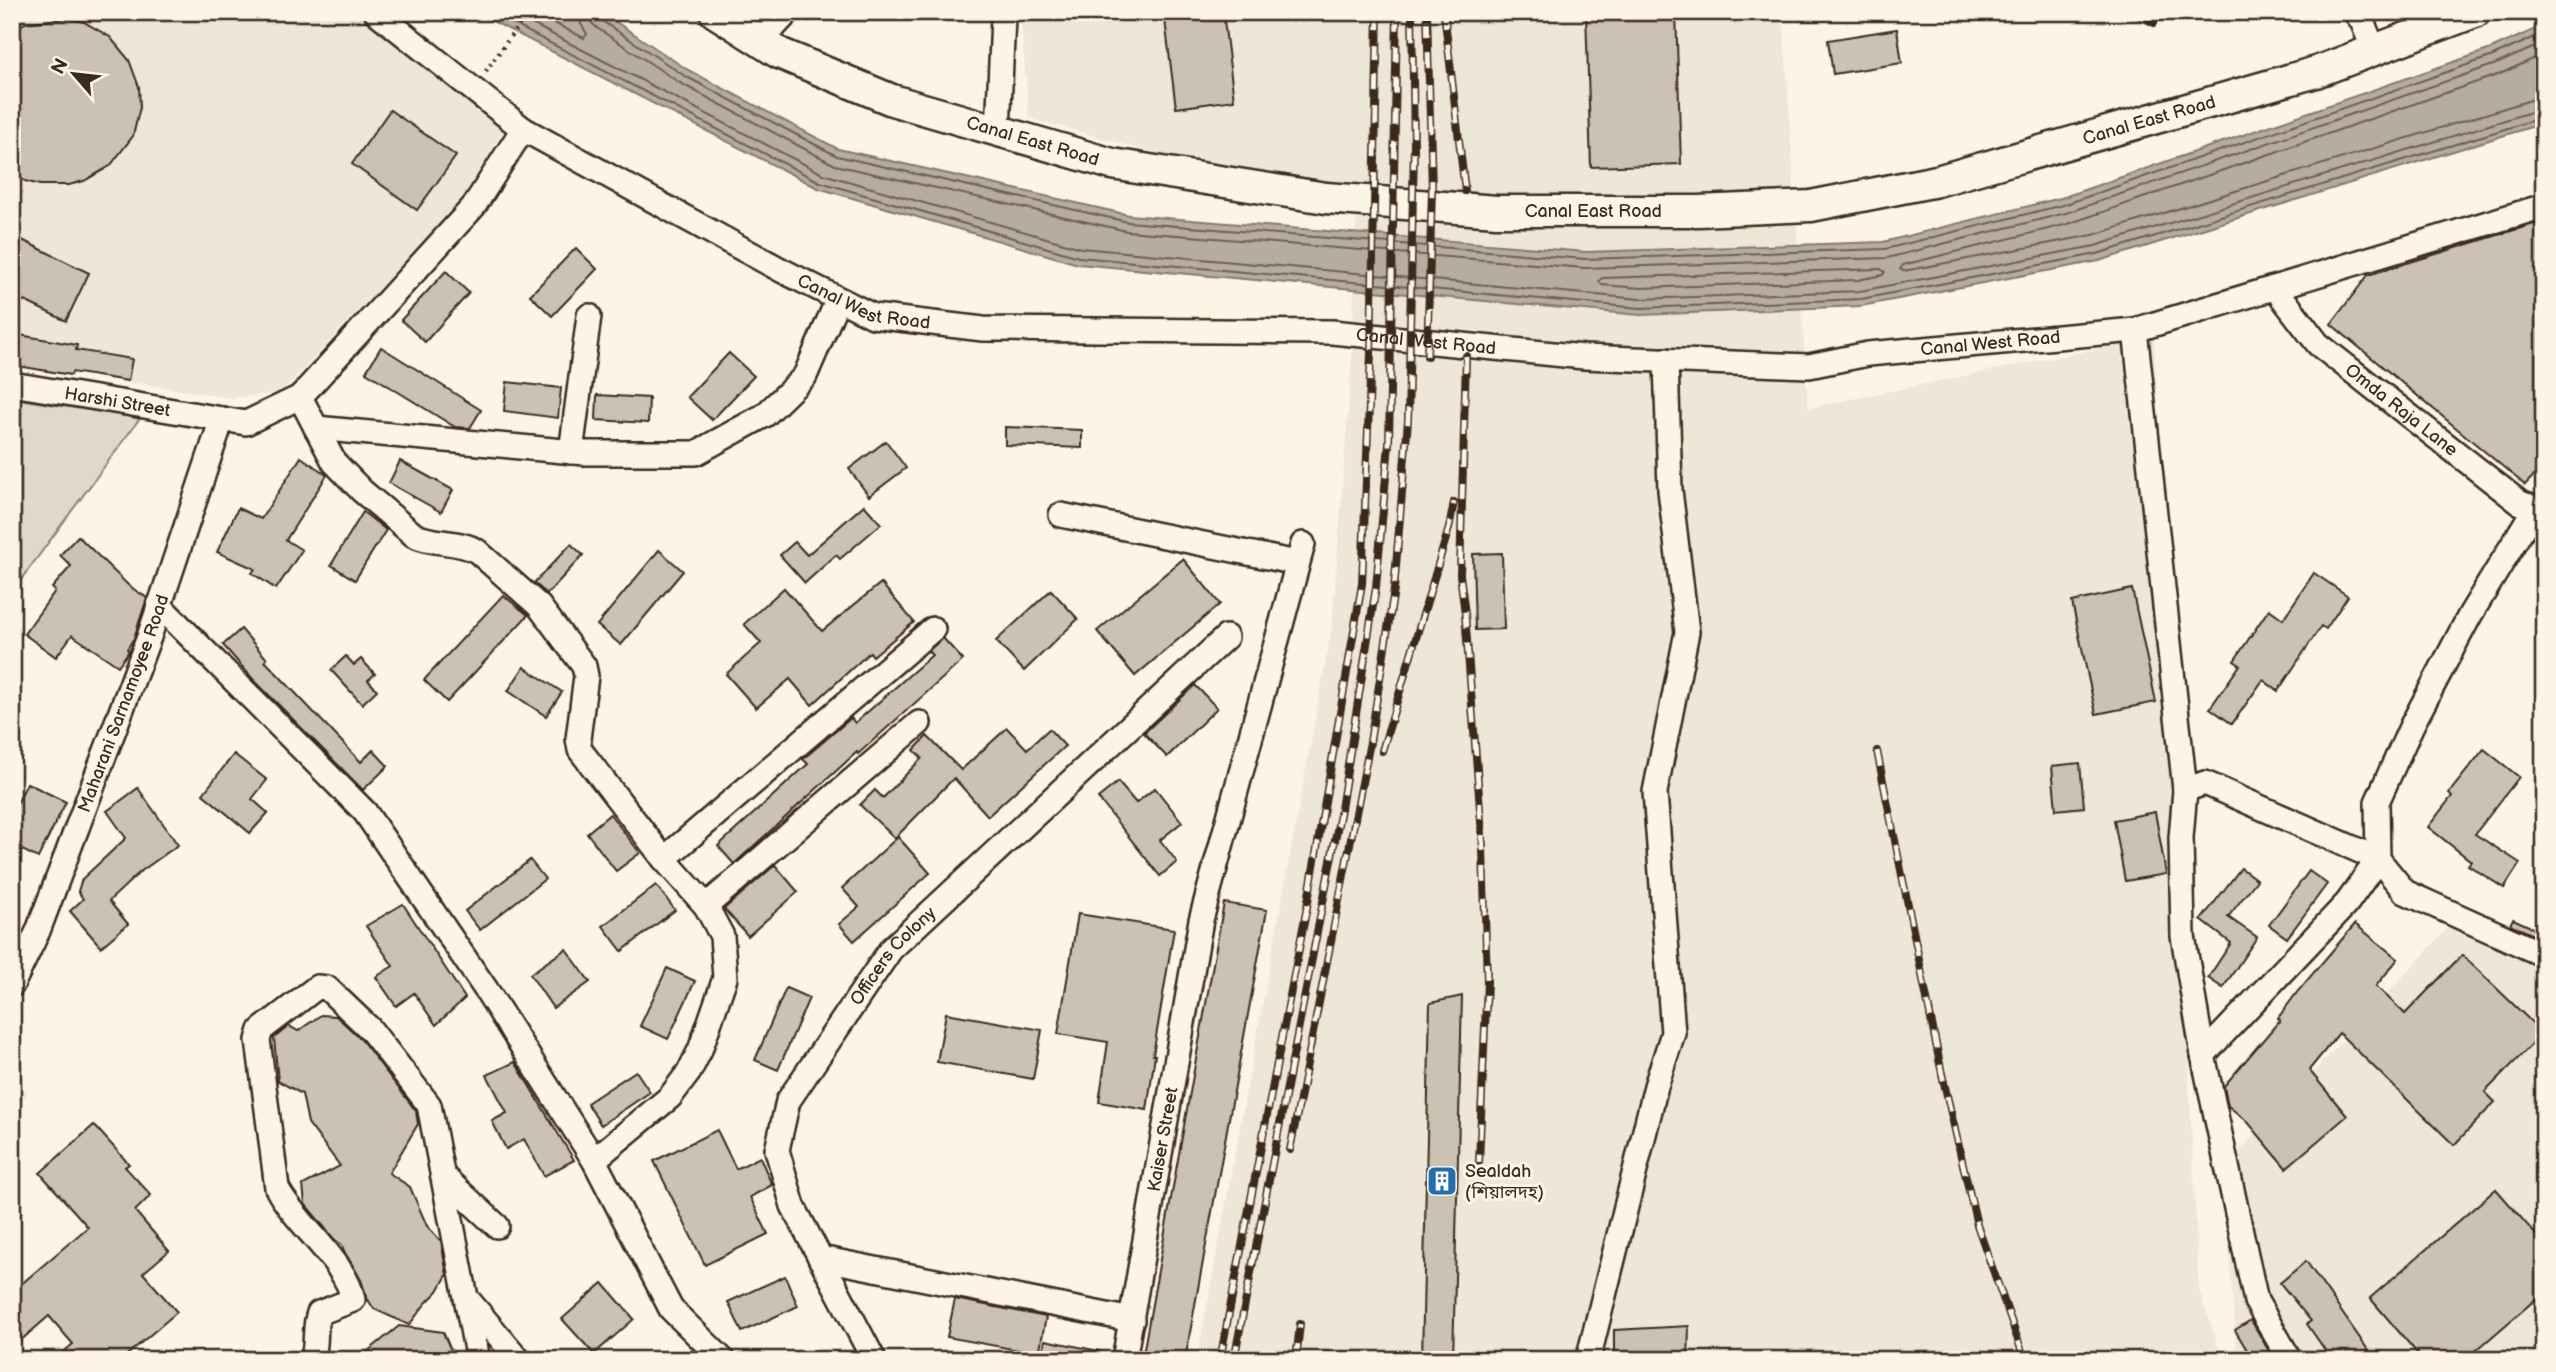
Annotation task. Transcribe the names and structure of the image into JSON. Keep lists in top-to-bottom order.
{
  "streets": {
    "main road": ["Canal East Road"],
    "street": [
      "Canal West Road",
      "Harshi Street",
      "Omda Raja Lane",
      "Maharani Sarnamoyee Road",
      "Officers Colony",
      "Kaiser Street"
    ]
  },
  "crossings": [
    ["Canal West Road", "Omda Raja Lane"],
    ["Harshi Street", "Maharani Sarnamoyee Road"]
  ],
  "places": {
    "building": ["Sealdah (শিয়ালদহ)"]
  },
  "north": "top left"
}
